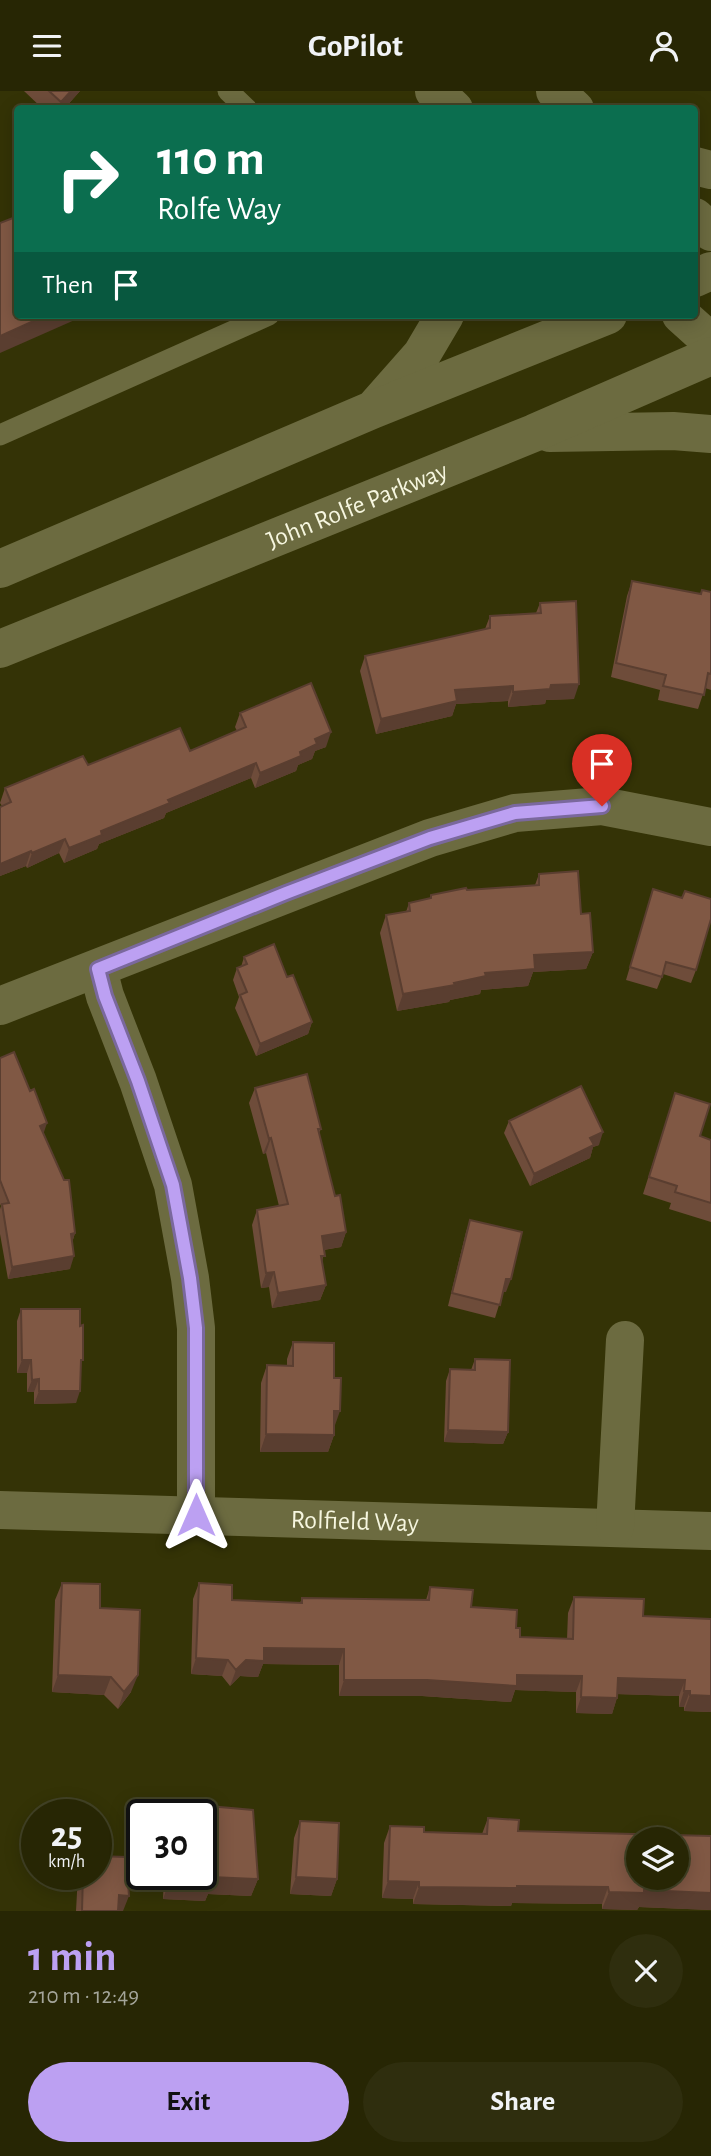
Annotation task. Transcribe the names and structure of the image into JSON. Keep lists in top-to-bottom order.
{
  "streets": {
    "street": ["John Rolfe Parkway", "Rolfield Way"]
  },
  "page": {
    "header": "GoPilot",
    "turn": ["110 m", "Rolfe Way"],
    "then": "Then",
    "speed": "25 km/h",
    "limit": "30",
    "heading": ["1 min", "210 m · 12:49"],
    "buttons": ["Exit", "Share"]
  }
}
